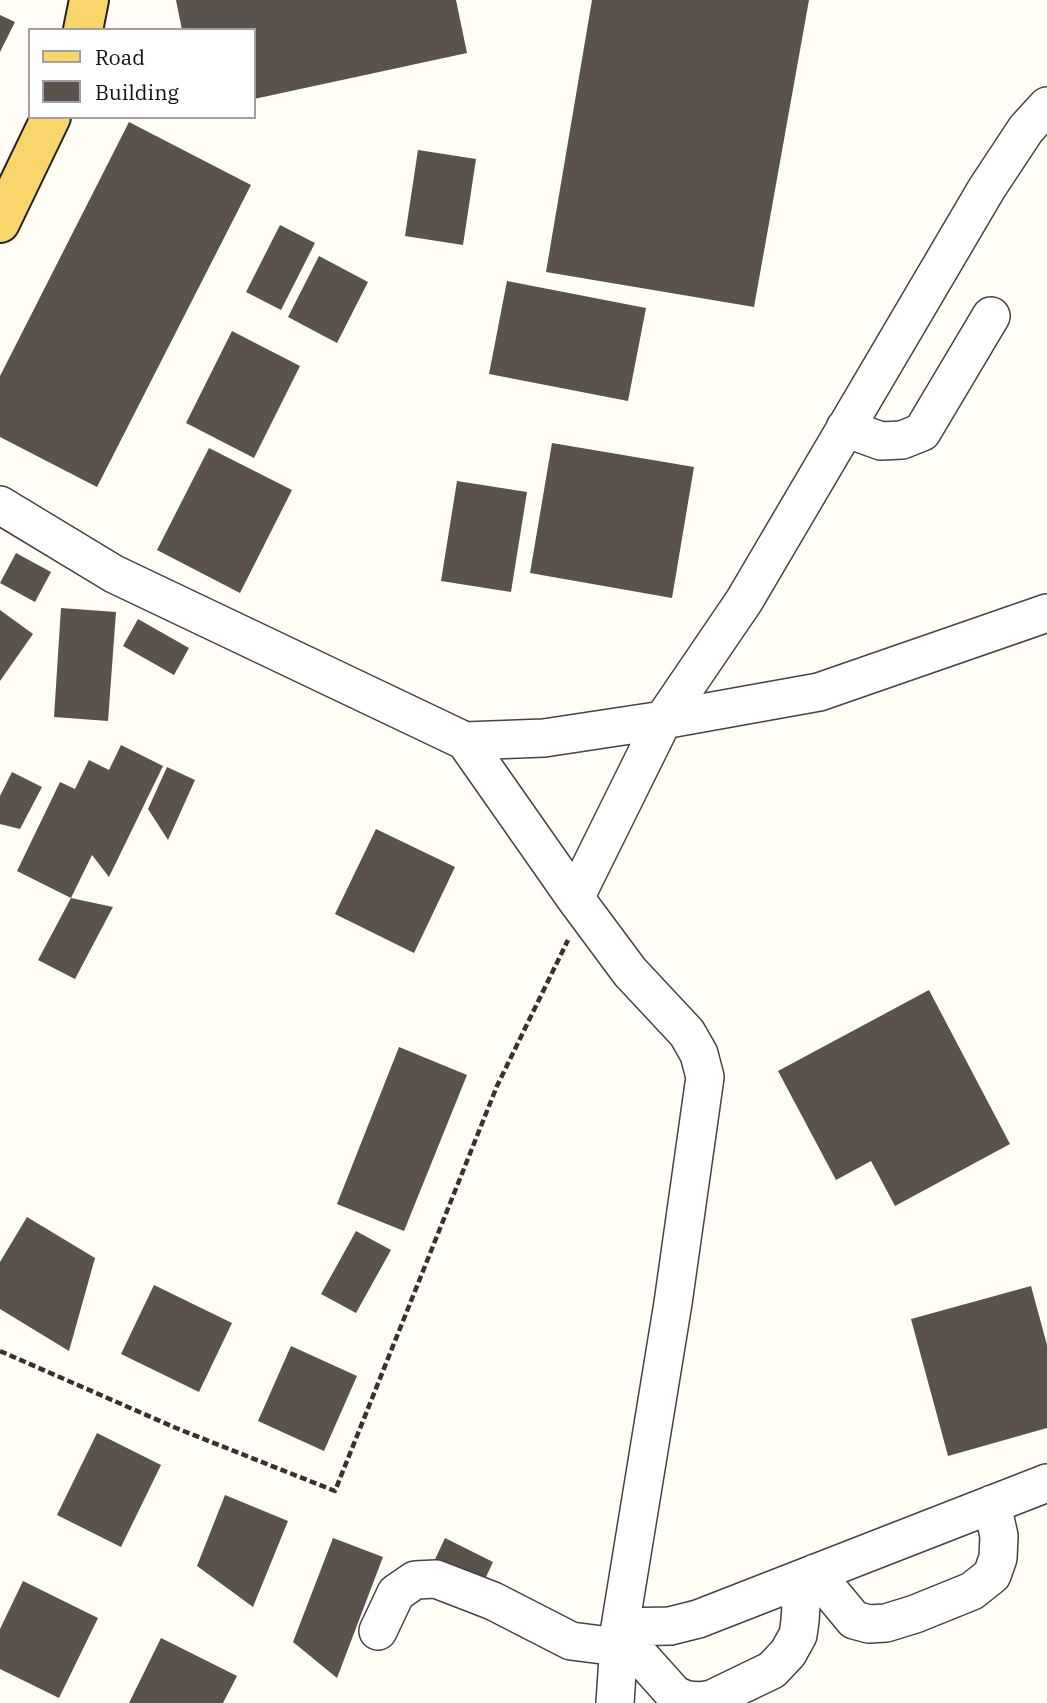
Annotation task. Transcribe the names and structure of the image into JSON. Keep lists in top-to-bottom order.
{
  "legend": ["Road", "Building"]
}
